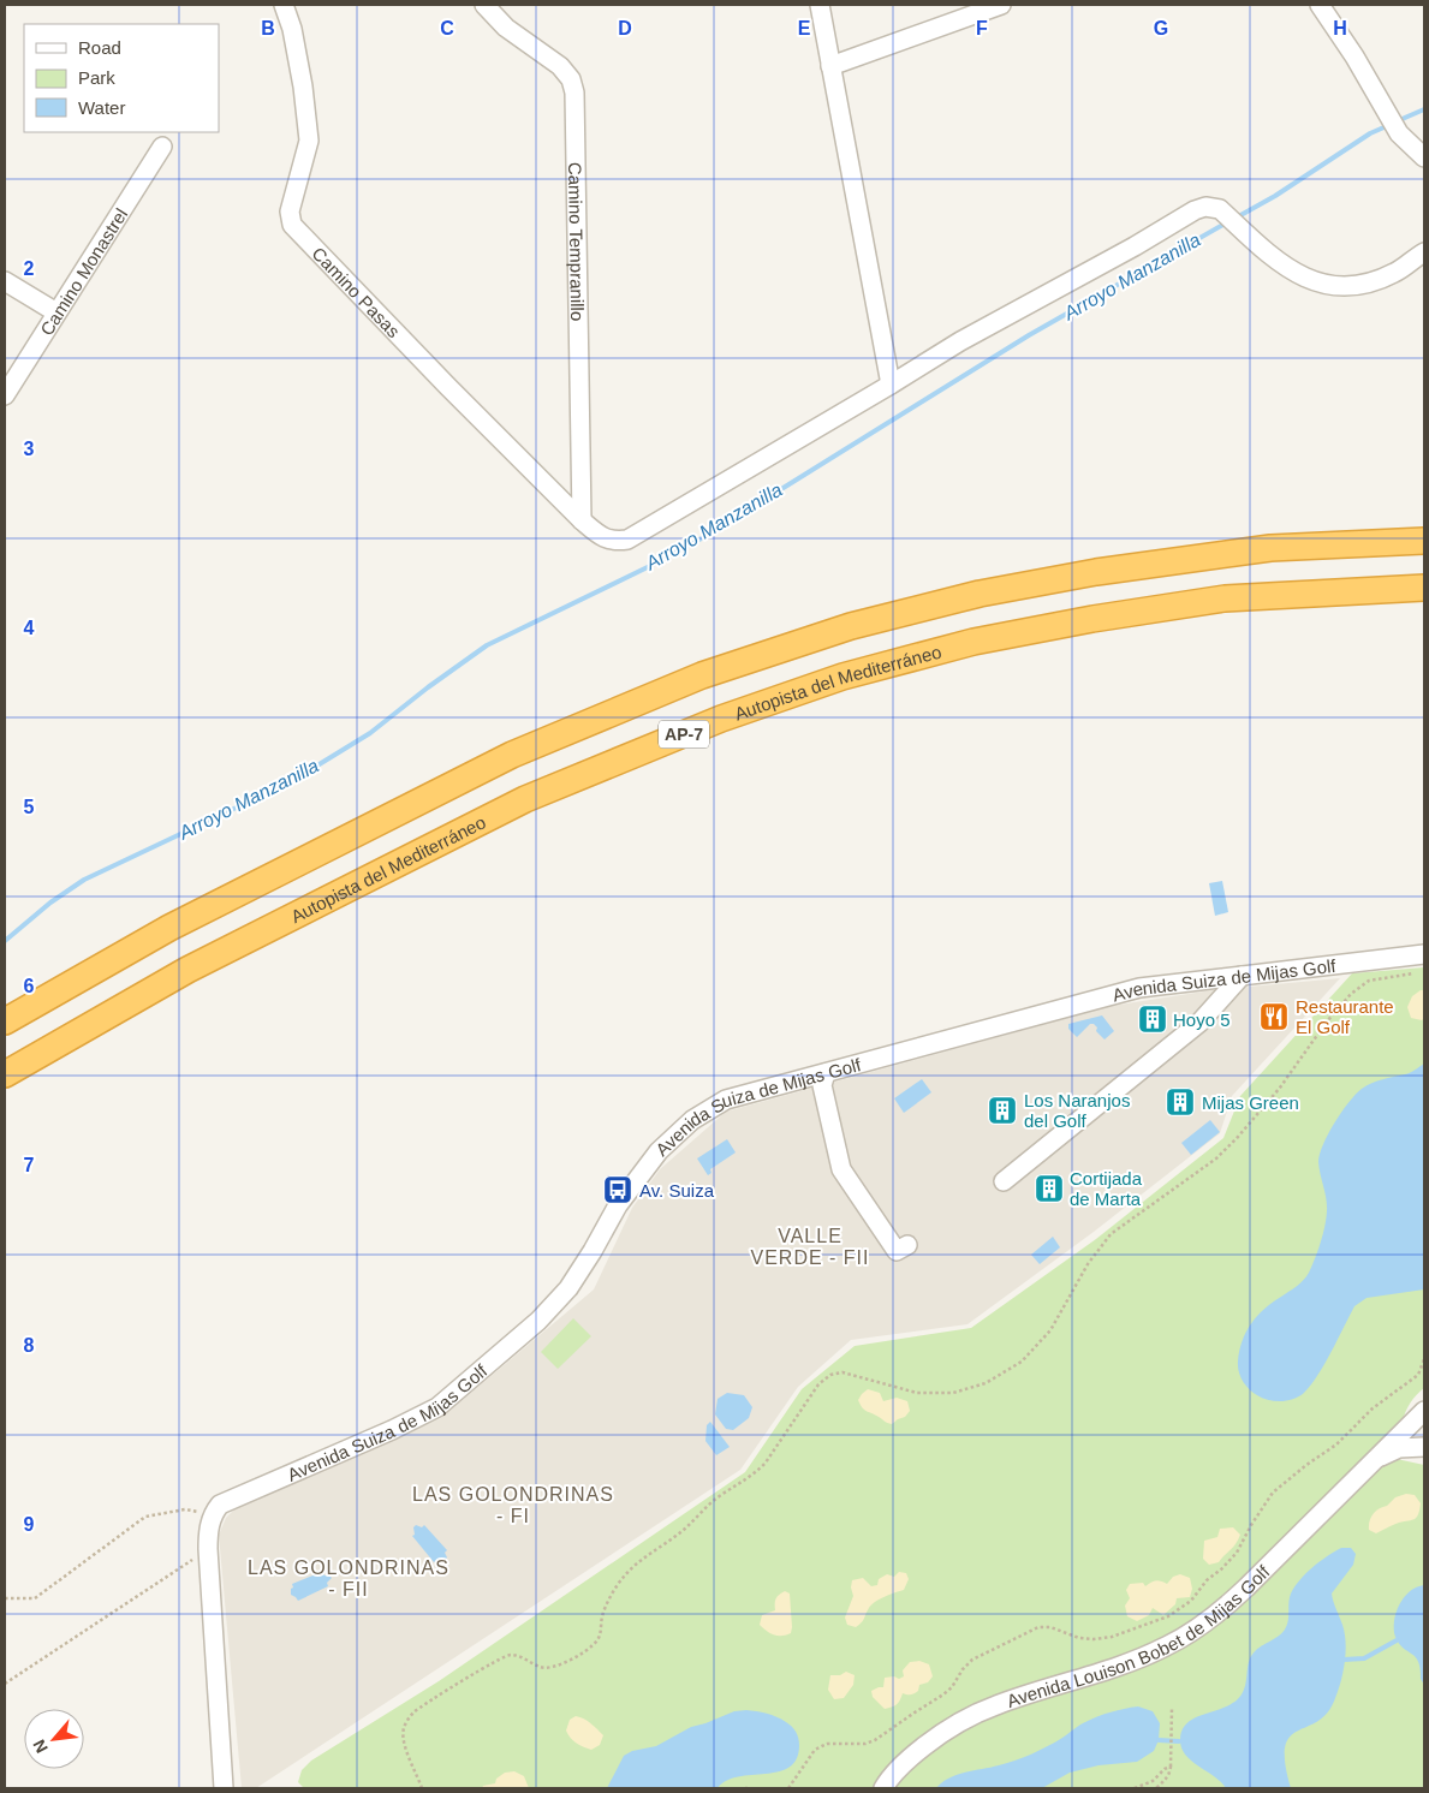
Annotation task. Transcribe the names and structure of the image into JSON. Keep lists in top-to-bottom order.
{
  "streets": {
    "highway": ["Autopista del Mediterráneo", "AP-7"],
    "street": [
      "Camino Tempranillo",
      "Camino Monastrel",
      "Camino Pasas",
      "Avenida Suiza de Mijas Golf",
      "Avenida Louison Bobet de Mijas Golf"
    ]
  },
  "crossings": [
    ["Camino Tempranillo", "Camino Pasas"]
  ],
  "districts": ["VALLE VERDE - FII", "LAS GOLONDRINAS - FI", "LAS GOLONDRINAS - FII"],
  "water": ["Arroyo Manzanilla"],
  "places": {
    "restaurant": ["Restaurante El Golf"],
    "building": [
      "Hoyo 5",
      "Mijas Green",
      "Los Naranjos del Golf",
      "Cortijada de Marta"
    ],
    "bus stop": ["Av. Suiza"]
  },
  "legend": ["Road", "Park", "Water"],
  "north": "bottom left",
  "grid": {
    "columns": [
      "B",
      "C",
      "D",
      "E",
      "F",
      "G",
      "H"
    ],
    "rows": [
      "2",
      "3",
      "4",
      "5",
      "6",
      "7",
      "8",
      "9"
    ]
  }
}
